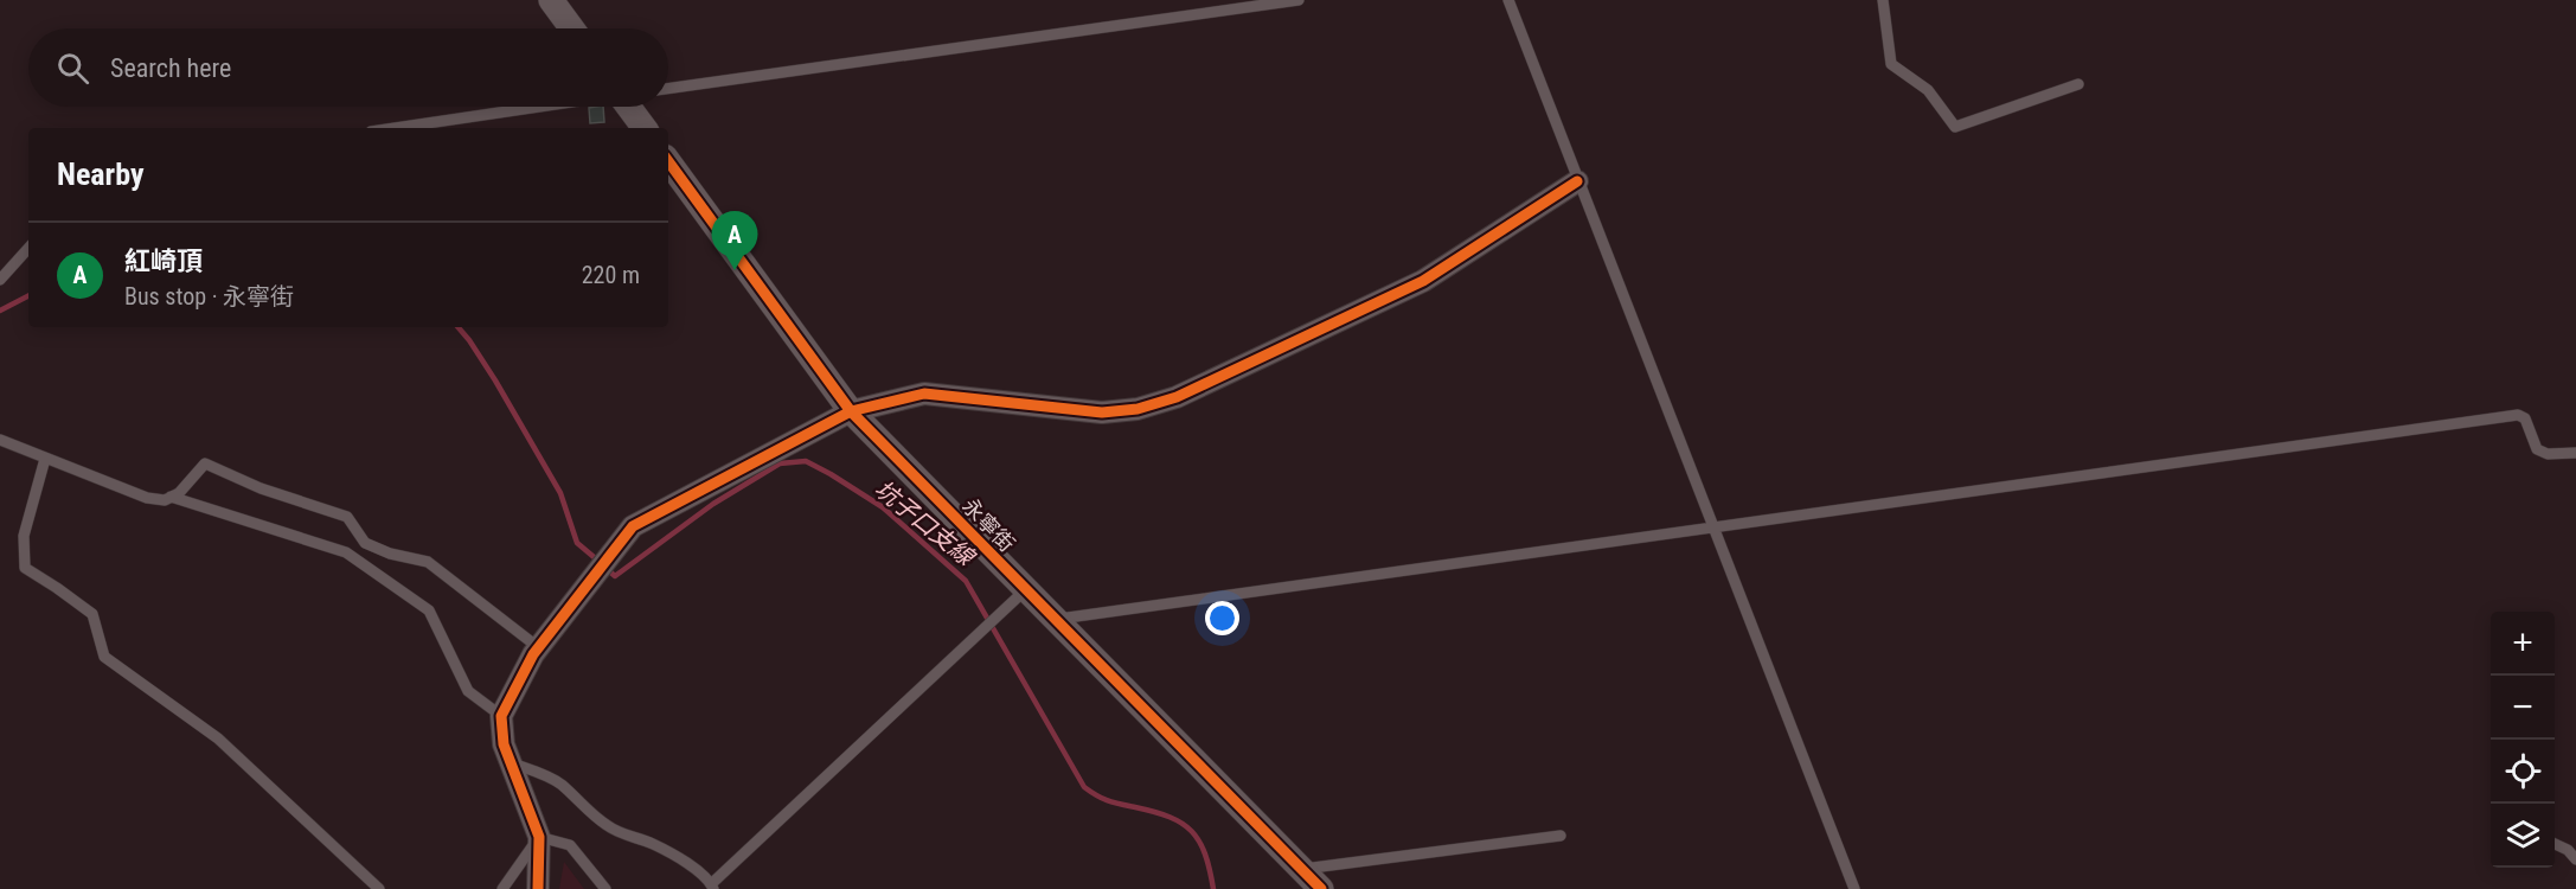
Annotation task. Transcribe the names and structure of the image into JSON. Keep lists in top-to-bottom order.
{
  "streets": {
    "street": ["永寧街"]
  },
  "water": ["坑子口支線"],
  "page": {
    "search": "Search here",
    "heading": "Nearby",
    "pins": "A",
    "list": [
      {
        "mark": "A",
        "name": "紅崎頂",
        "note": "Bus stop · 永寧街",
        "value": "220 m"
      }
    ],
    "map_buttons": ["+", "−"]
  }
}
